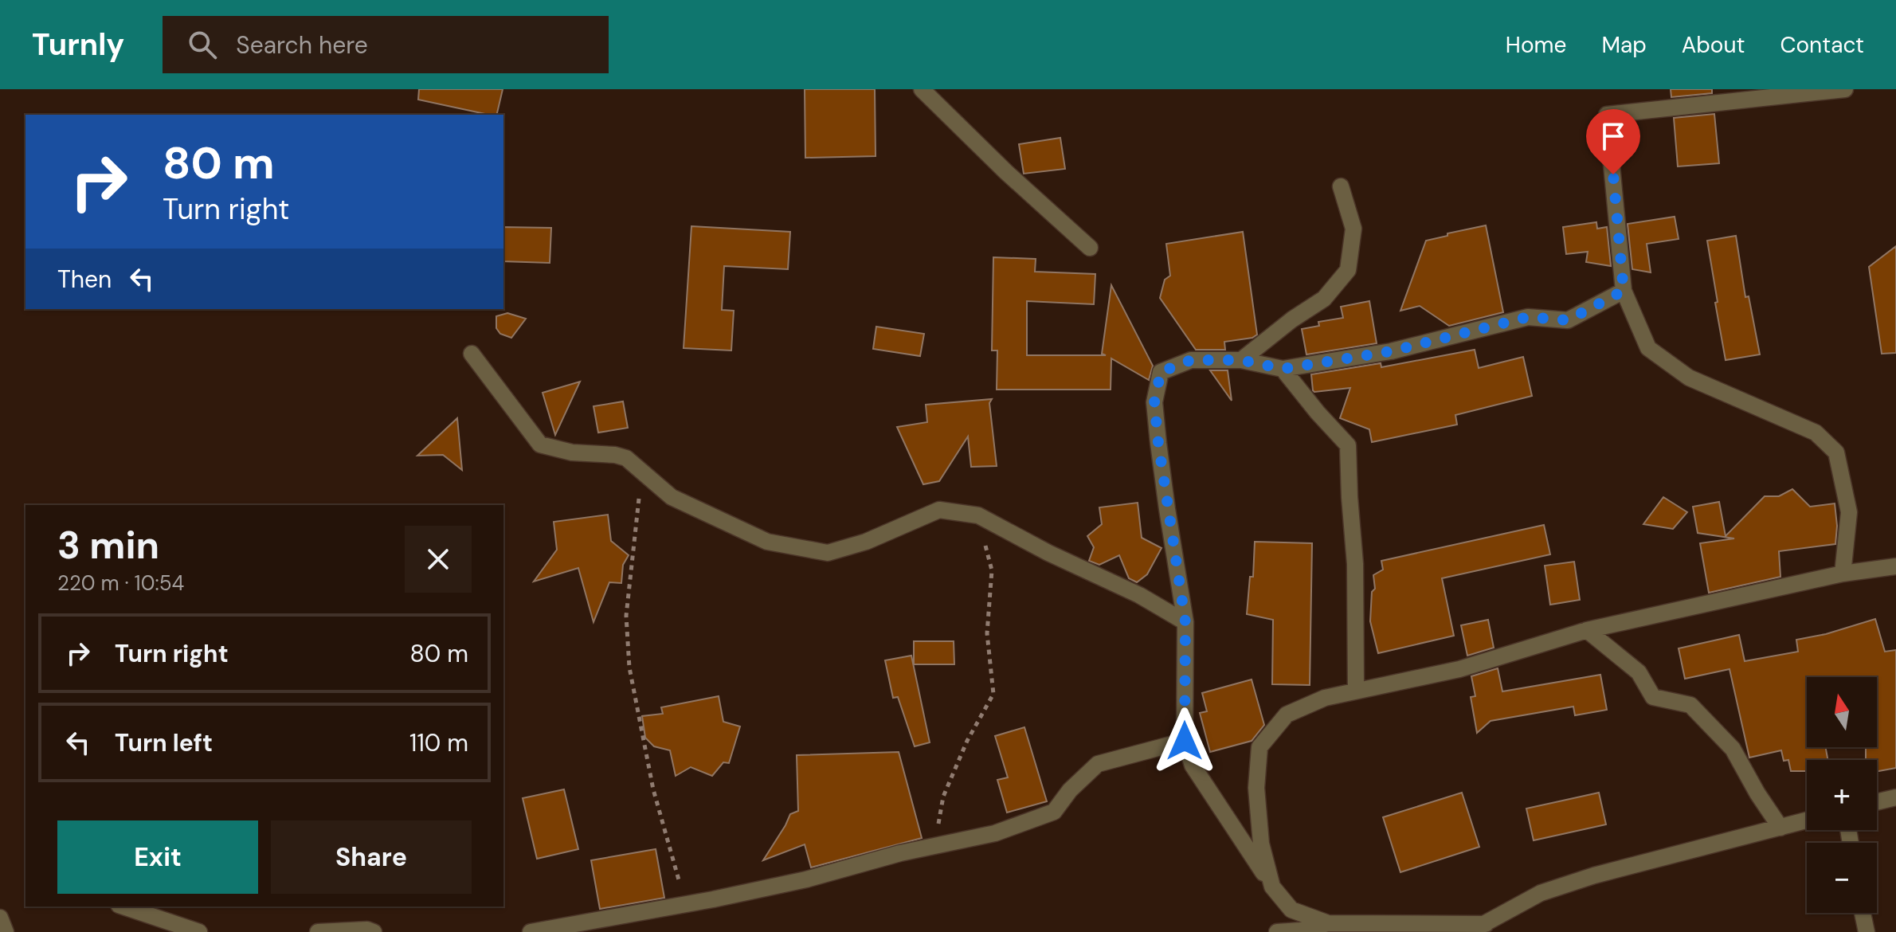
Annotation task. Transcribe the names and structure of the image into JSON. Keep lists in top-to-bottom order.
{
  "north": "top",
  "page": {
    "header": "Turnly",
    "search": "Search here",
    "nav": [
      "Home",
      "Map",
      "About",
      "Contact"
    ],
    "turn": ["80 m", "Turn right"],
    "then": "Then",
    "heading": ["3 min", "220 m · 10:54"],
    "list": [
      {
        "name": "Turn right",
        "value": "80 m"
      },
      {
        "name": "Turn left",
        "value": "110 m"
      }
    ],
    "map_buttons": ["+", "−"],
    "buttons": ["Exit", "Share"]
  }
}
